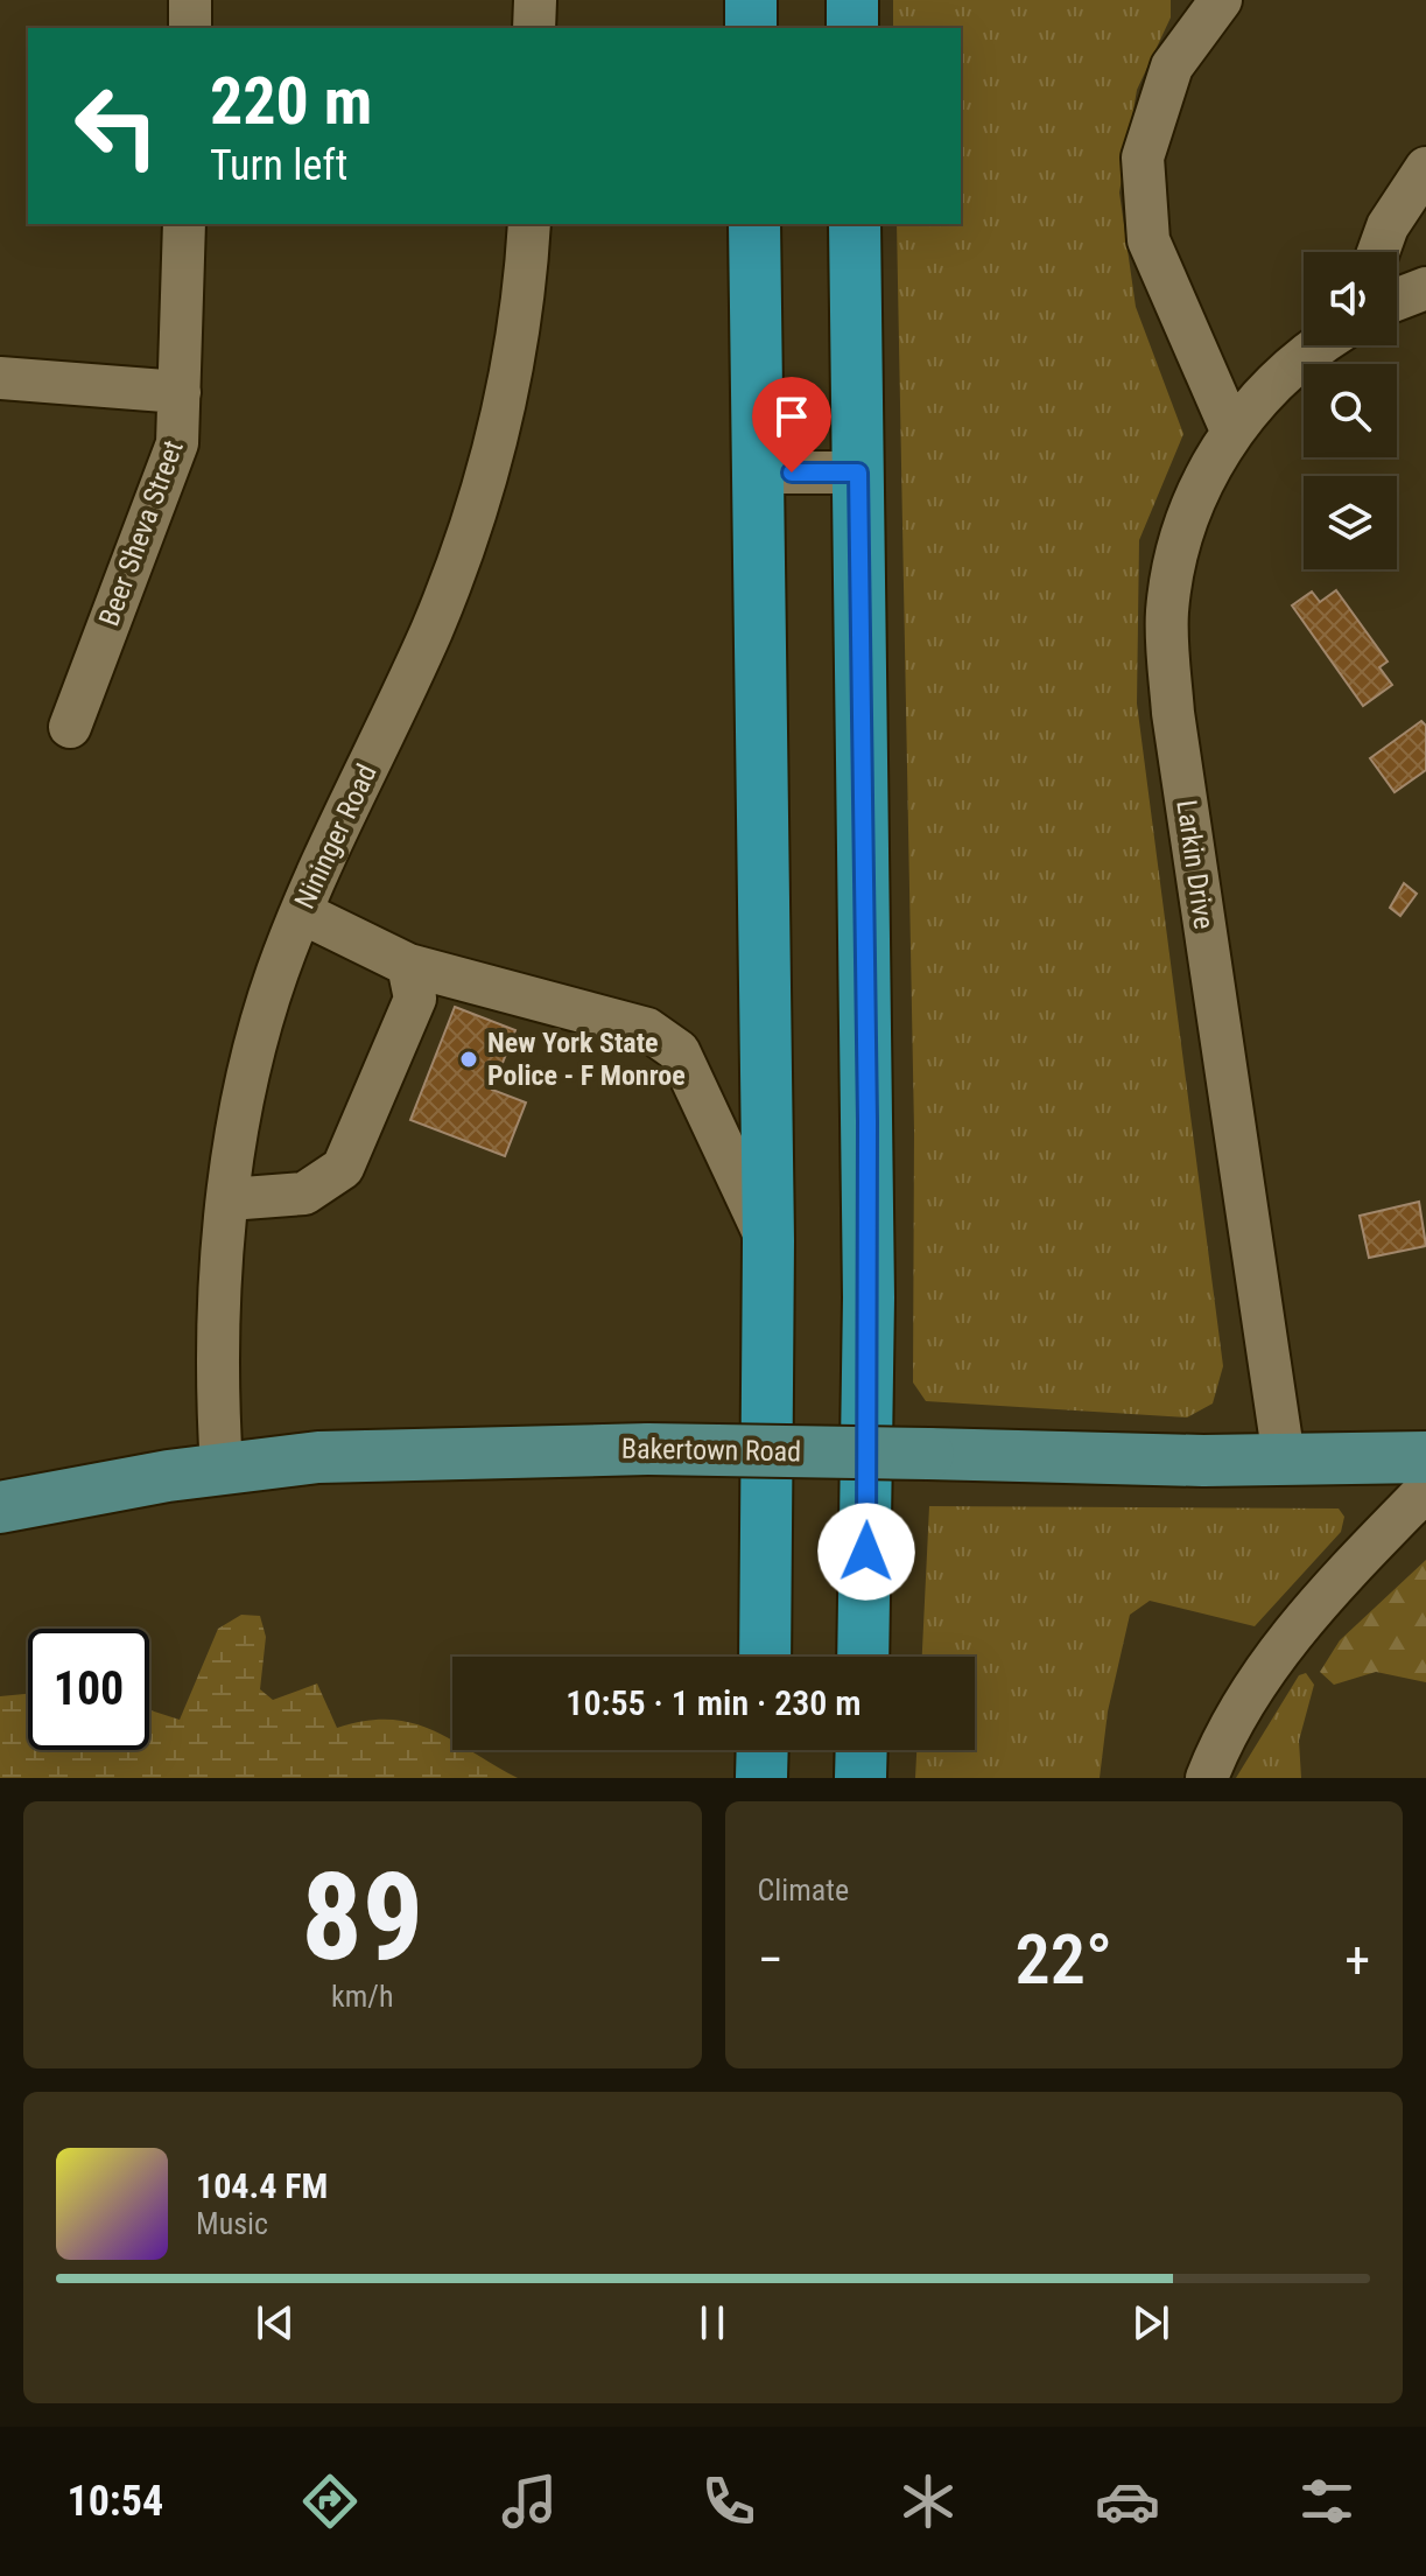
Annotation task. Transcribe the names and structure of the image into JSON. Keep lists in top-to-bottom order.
{
  "streets": {
    "main road": ["Bakertown Road"],
    "street": ["Beer Sheva Street", "Nininger Road", "Larkin Drive"]
  },
  "crossings": [
    ["Nininger Road", "Bakertown Road"],
    ["Larkin Drive", "Bakertown Road"]
  ],
  "places": ["New York State Police - F Monroe"],
  "page": {
    "turn": ["220 m", "Turn left"],
    "limit": "100",
    "trip": "10:55 · 1 min · 230 m",
    "tile": [
      ["89", "km/h"],
      "Climate"
    ],
    "heat": ["−", "22°", "+"],
    "song": ["104.4 FM", "Music"],
    "tabs": "10:54"
  }
}
